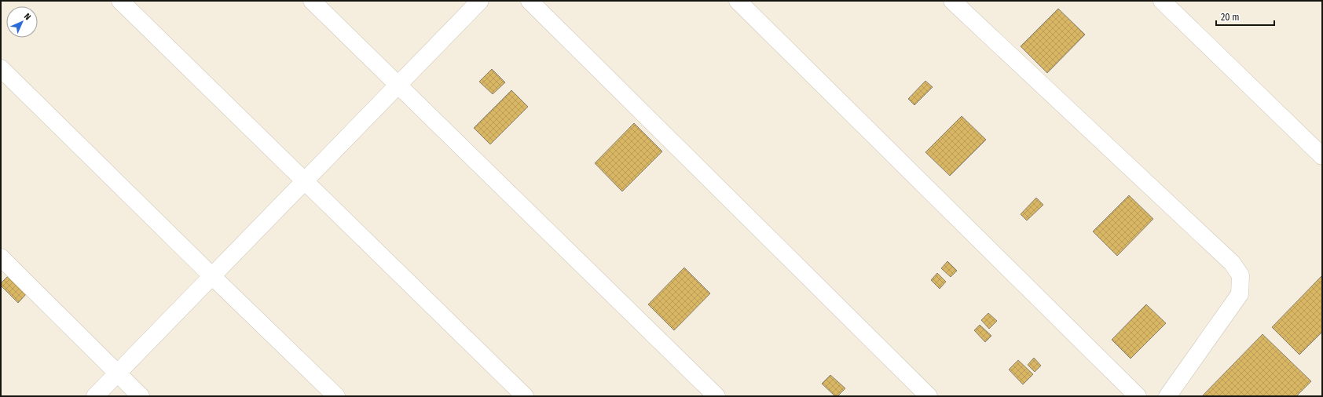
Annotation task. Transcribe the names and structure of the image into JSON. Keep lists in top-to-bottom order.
{
  "scale_bar": "20 m",
  "north": "top right"
}
